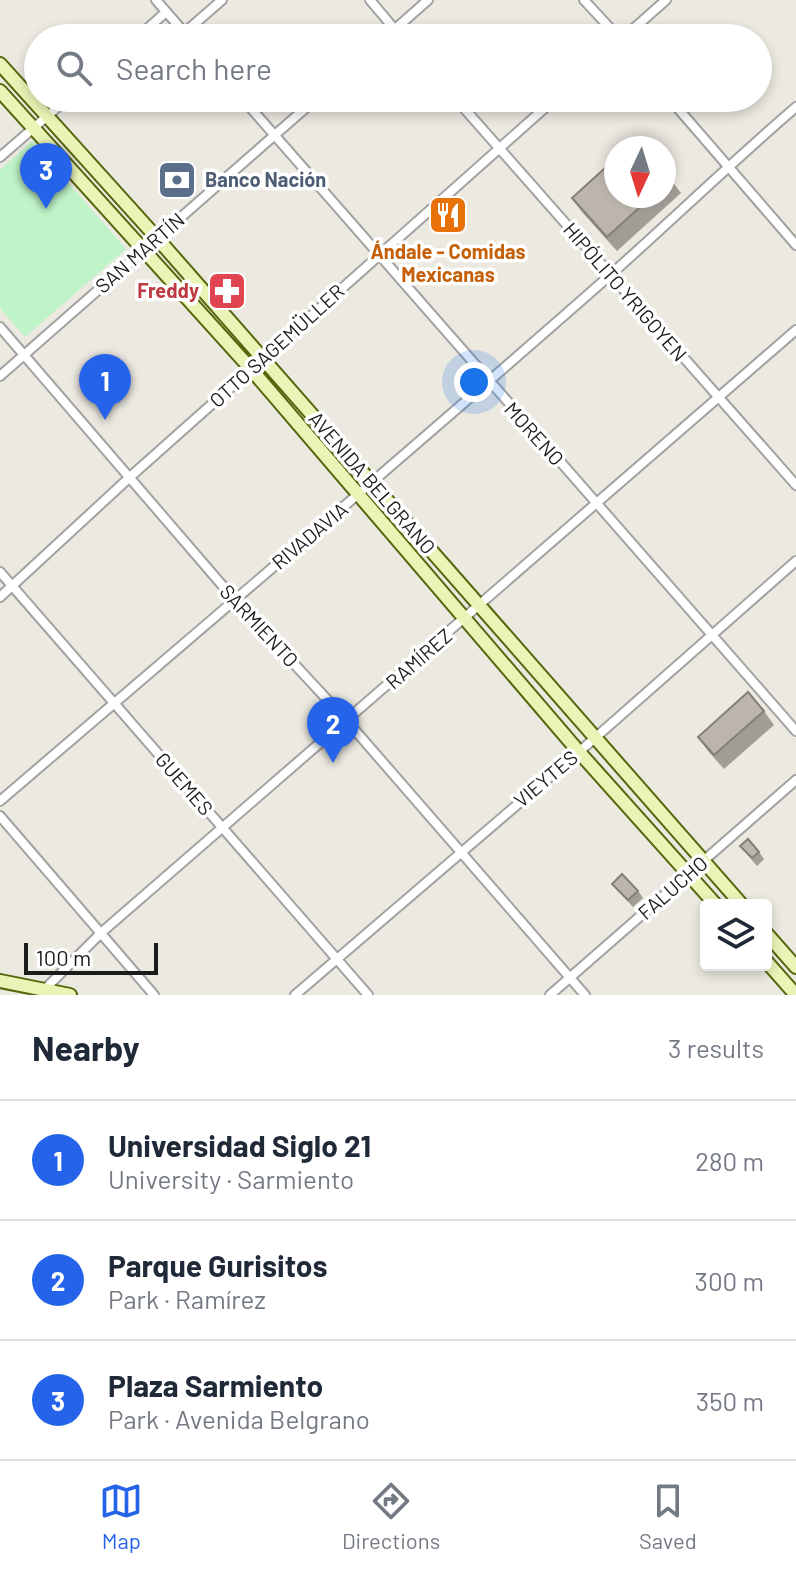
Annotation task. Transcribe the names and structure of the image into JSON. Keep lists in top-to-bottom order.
{
  "streets": {
    "street": [
      "SAN MARTÍN",
      "HIPÓLITO YRIGOYEN",
      "OTTO SAGEMÜLLER",
      "MORENO",
      "AVENIDA BELGRANO",
      "RIVADAVIA",
      "SARMIENTO",
      "RAMÍREZ",
      "VIEYTES",
      "GUEMES",
      "FALUCHO"
    ]
  },
  "crossings": [
    ["SAN MARTÍN", "MORENO"],
    ["SAN MARTÍN", "AVENIDA BELGRANO"],
    ["SAN MARTÍN", "SARMIENTO"],
    ["HIPÓLITO YRIGOYEN", "OTTO SAGEMÜLLER"],
    ["HIPÓLITO YRIGOYEN", "RIVADAVIA"],
    ["HIPÓLITO YRIGOYEN", "RAMÍREZ"],
    ["OTTO SAGEMÜLLER", "MORENO"],
    ["OTTO SAGEMÜLLER", "AVENIDA BELGRANO"],
    ["OTTO SAGEMÜLLER", "SARMIENTO"],
    ["OTTO SAGEMÜLLER", "GUEMES"],
    ["MORENO", "RIVADAVIA"],
    ["MORENO", "RAMÍREZ"],
    ["MORENO", "VIEYTES"],
    ["AVENIDA BELGRANO", "RIVADAVIA"],
    ["AVENIDA BELGRANO", "RAMÍREZ"],
    ["AVENIDA BELGRANO", "VIEYTES"],
    ["AVENIDA BELGRANO", "FALUCHO"],
    ["RIVADAVIA", "SARMIENTO"],
    ["RIVADAVIA", "GUEMES"],
    ["SARMIENTO", "RAMÍREZ"],
    ["SARMIENTO", "VIEYTES"],
    ["SARMIENTO", "FALUCHO"],
    ["RAMÍREZ", "GUEMES"],
    ["VIEYTES", "GUEMES"]
  ],
  "places": {
    "bank": ["Banco Nación"],
    "restaurant": ["Ándale - Comidas Mexicanas"],
    "pharmacy": ["Freddy"]
  },
  "scale_bar": "100 m",
  "north": "bottom",
  "page": {
    "search": "Search here",
    "pins": ["3", "1", "2"],
    "scale": "100 m",
    "heading": ["Nearby", "3 results"],
    "list": [
      {
        "mark": "1",
        "name": "Universidad Siglo 21",
        "note": "University · Sarmiento",
        "value": "280 m"
      },
      {
        "mark": "2",
        "name": "Parque Gurisitos",
        "note": "Park · Ramírez",
        "value": "300 m"
      },
      {
        "mark": "3",
        "name": "Plaza Sarmiento",
        "note": "Park · Avenida Belgrano",
        "value": "350 m"
      }
    ],
    "nav": ["Map", "Directions", "Saved"]
  }
}
